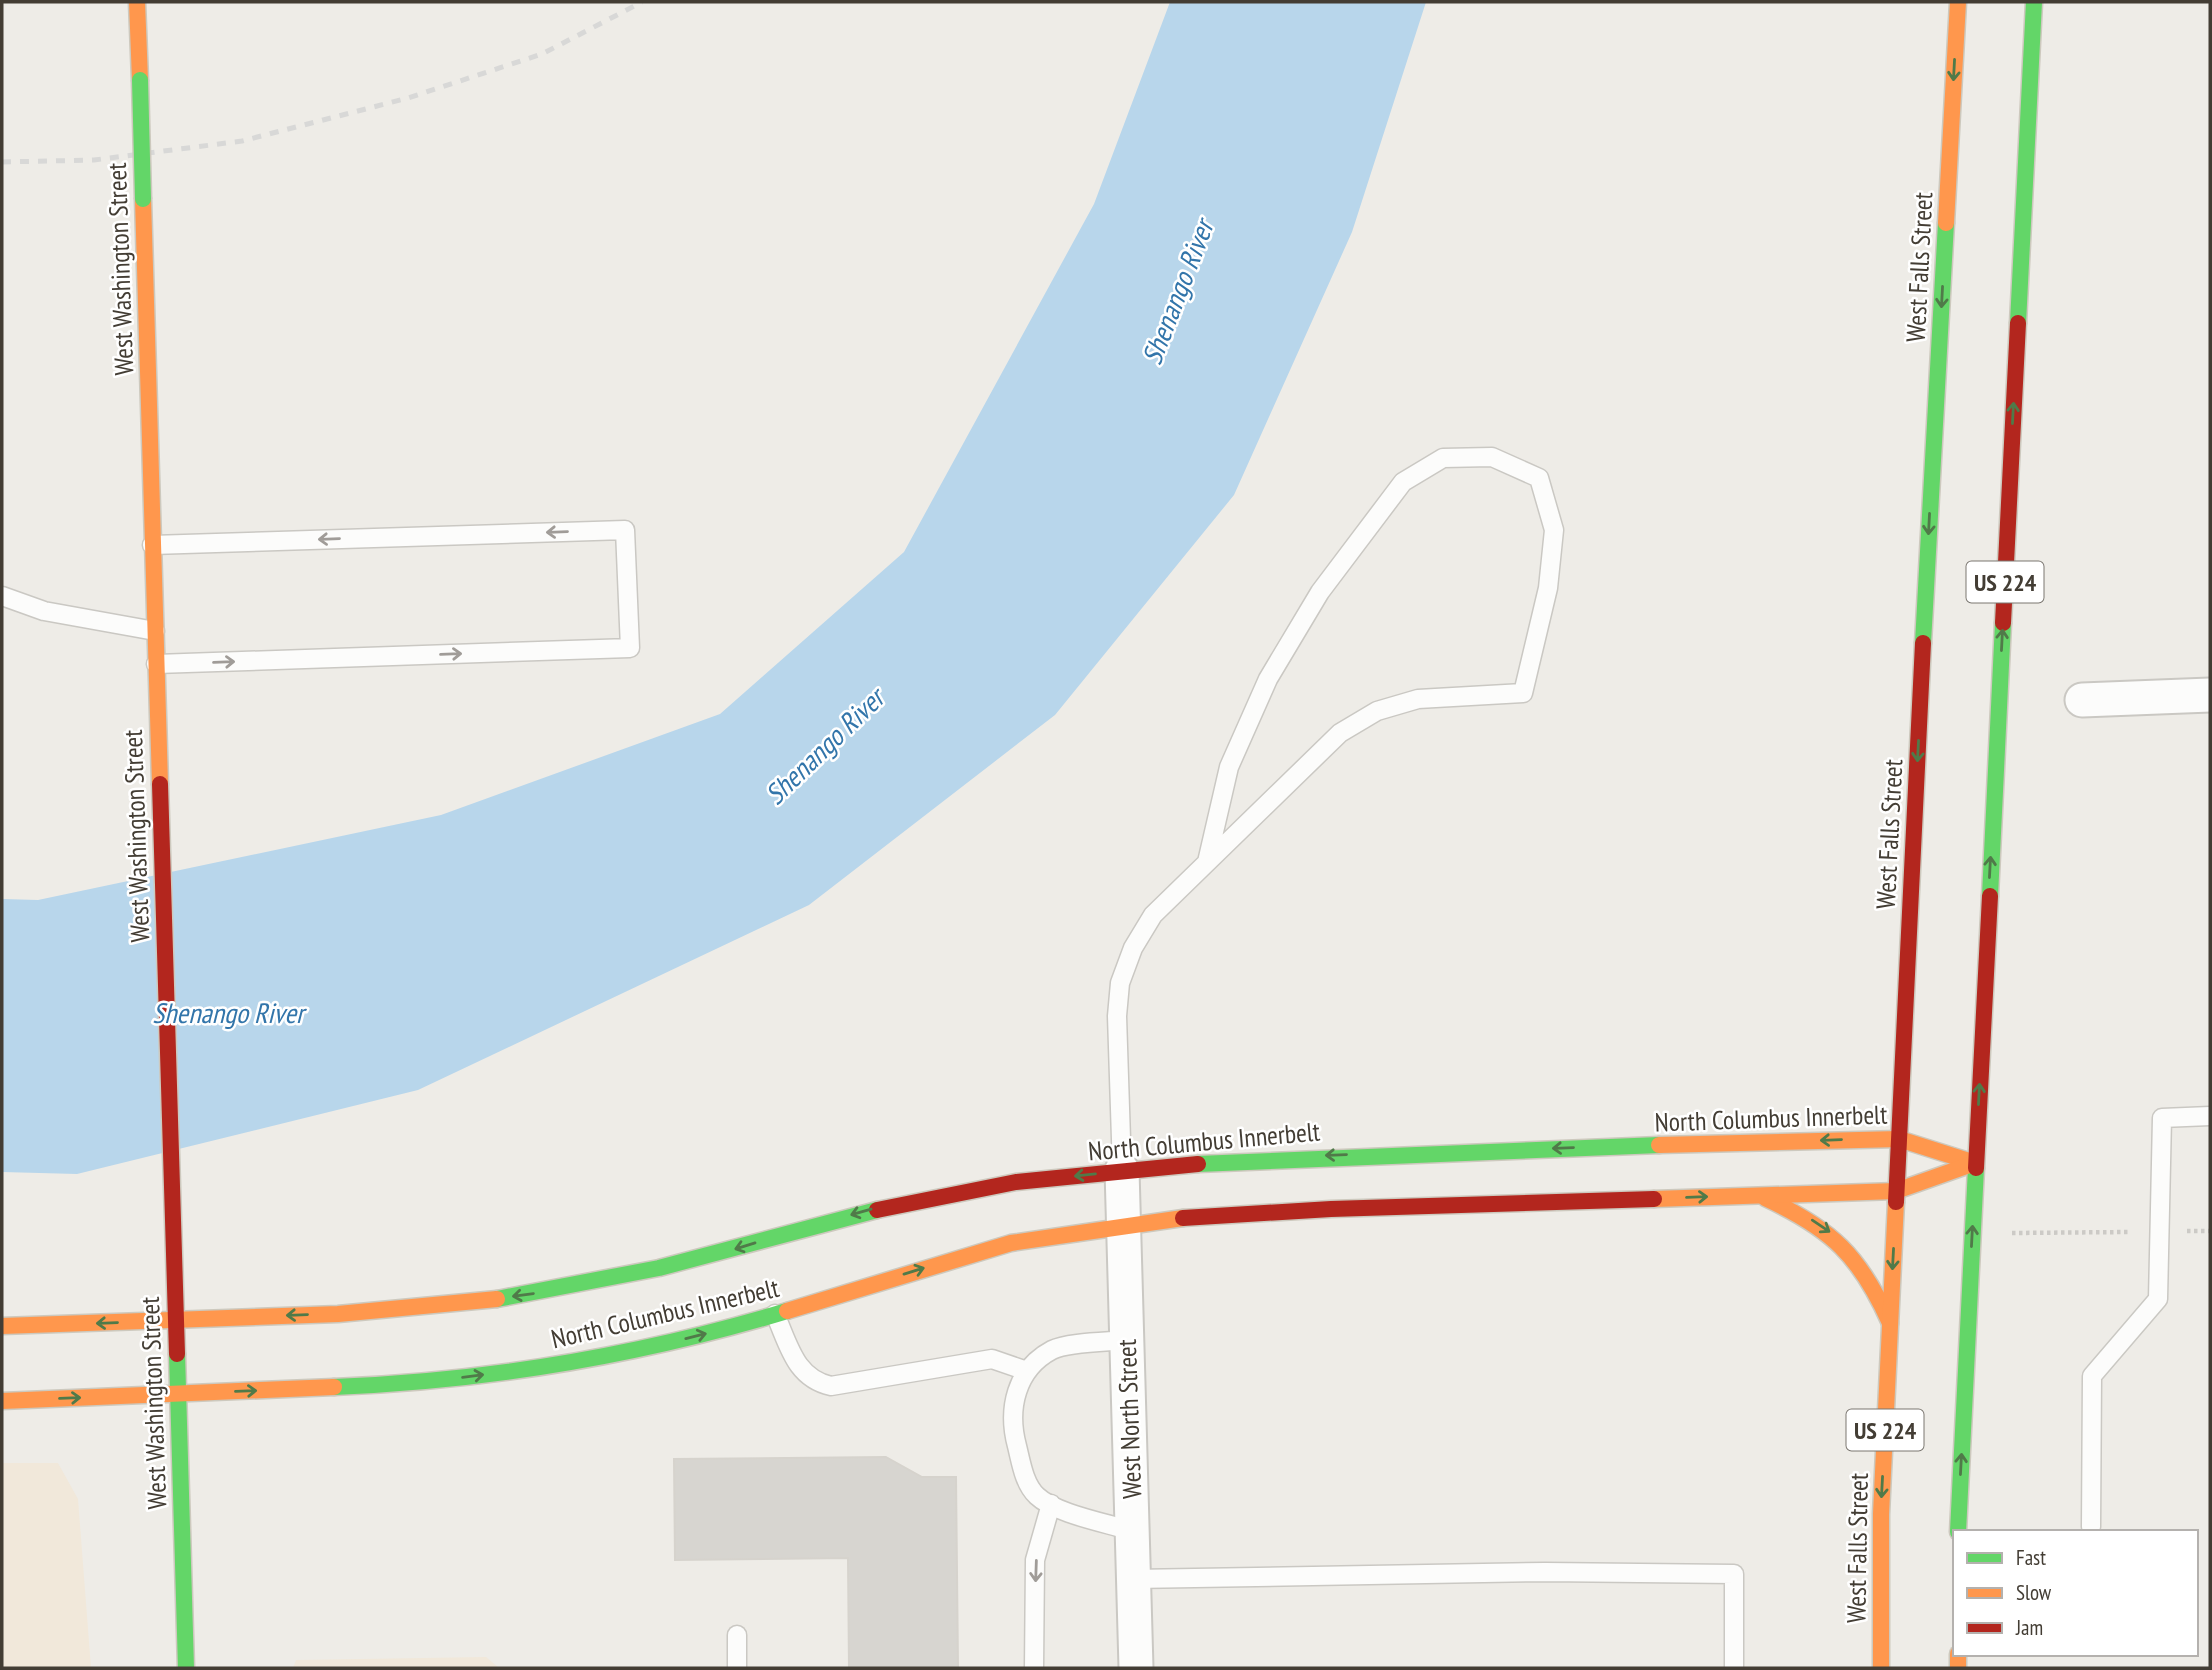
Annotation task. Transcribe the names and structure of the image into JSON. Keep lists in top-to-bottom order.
{
  "streets": {
    "main road": [
      "West Falls Street",
      "West Washington Street",
      "US 224",
      "North Columbus Innerbelt"
    ],
    "street": ["West North Street"]
  },
  "crossings": [
    ["West Falls Street", "North Columbus Innerbelt"],
    ["West Washington Street", "North Columbus Innerbelt"],
    ["US 224", "North Columbus Innerbelt"],
    ["North Columbus Innerbelt", "West North Street"]
  ],
  "water": ["Shenango River"],
  "legend": ["Fast", "Slow", "Jam"]
}
